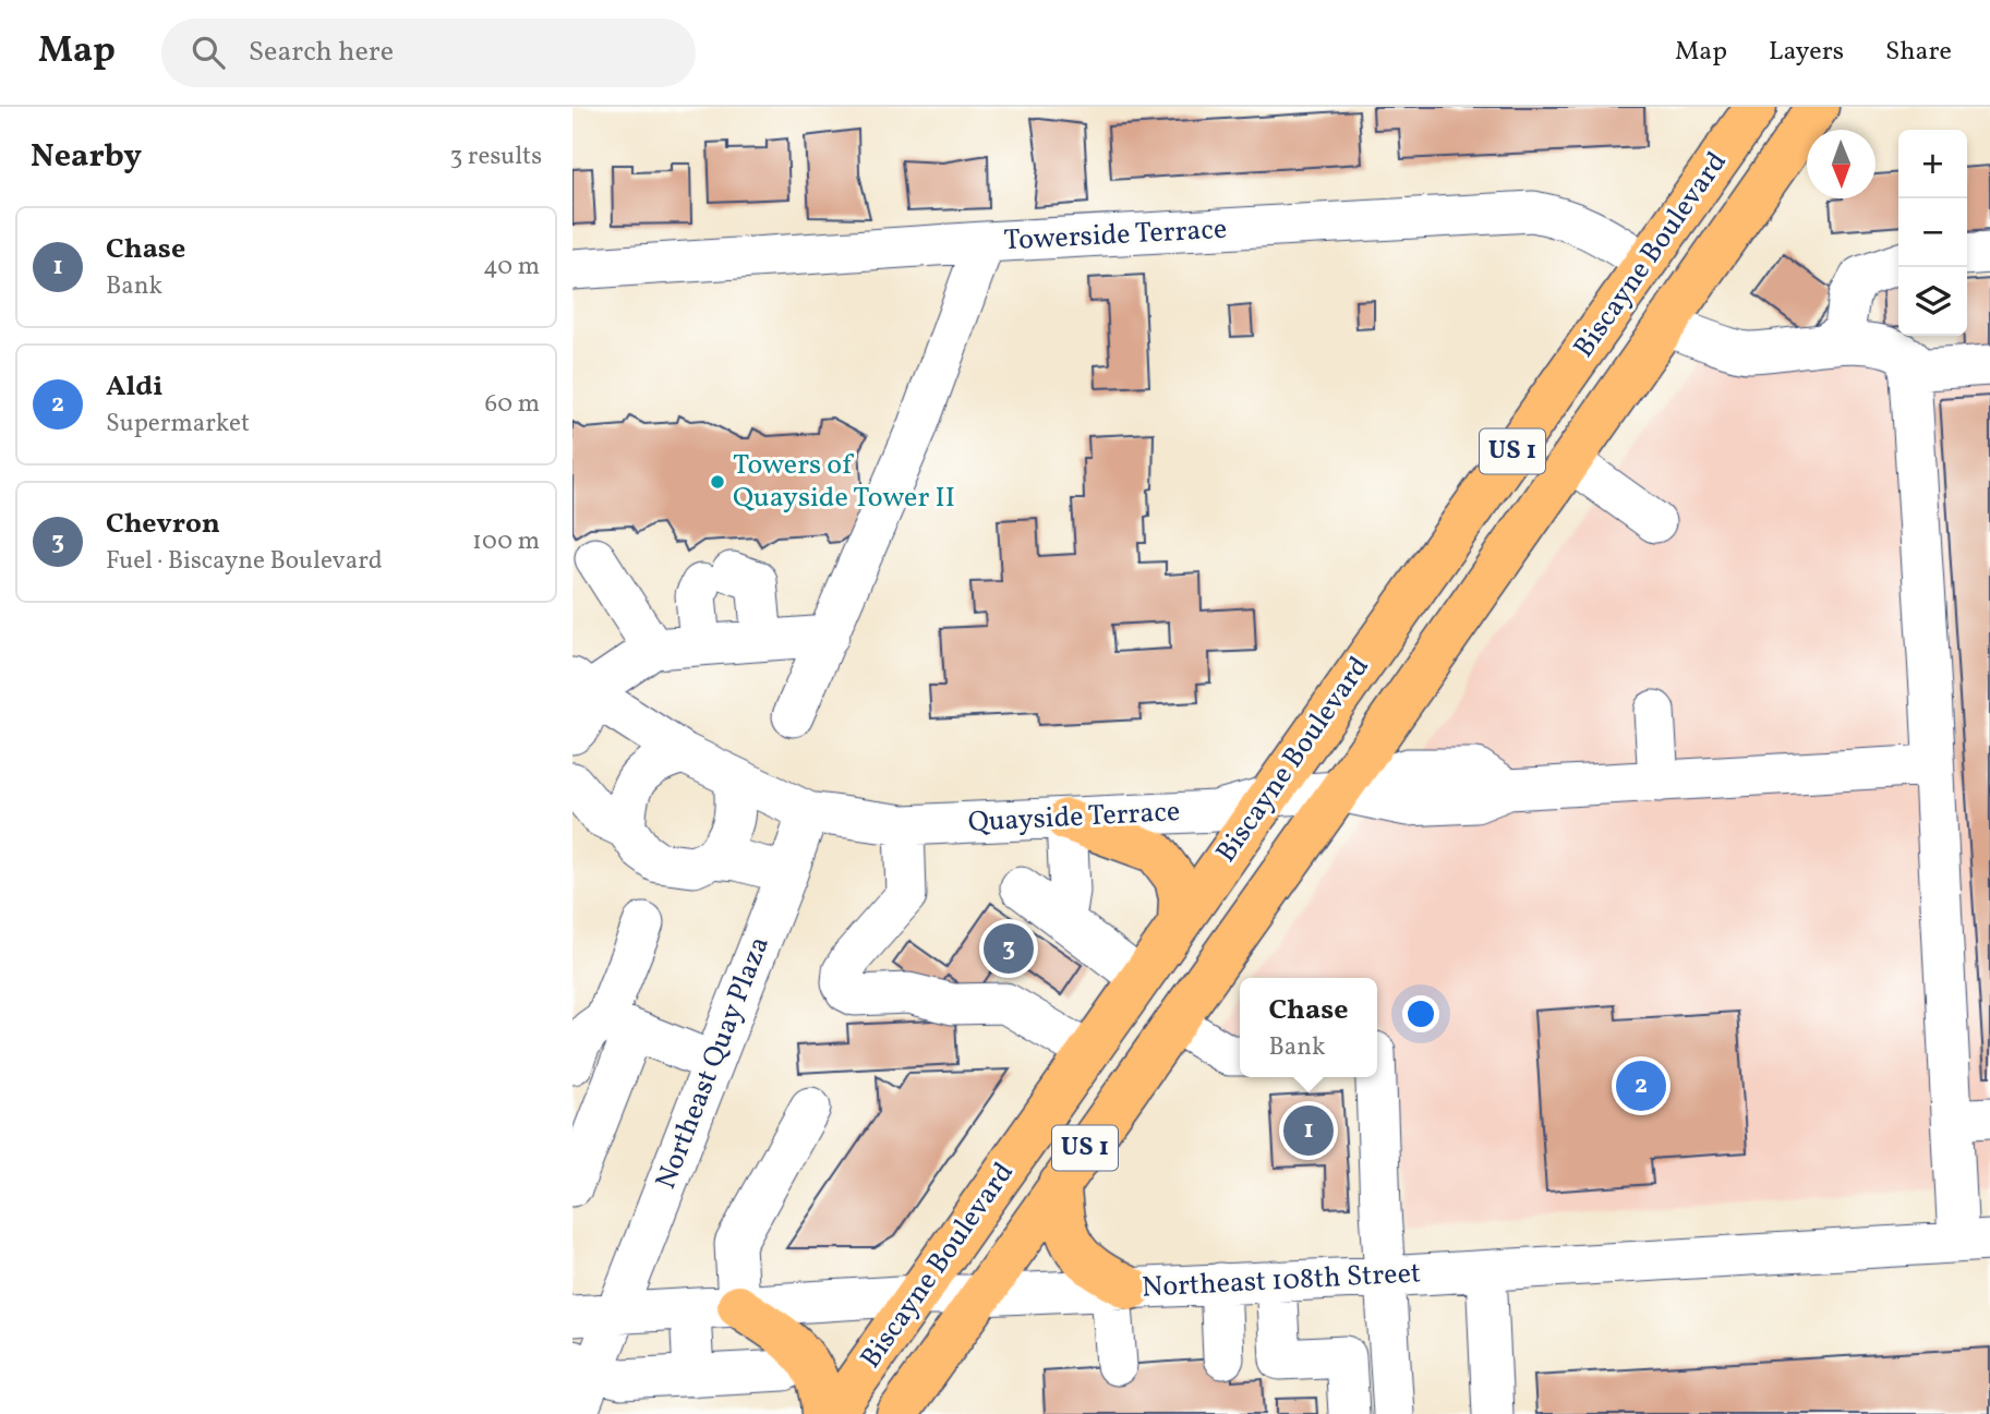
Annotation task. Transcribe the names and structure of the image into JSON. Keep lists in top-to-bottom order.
{
  "streets": {
    "main road": ["Biscayne Boulevard", "US 1"],
    "street": [
      "Towerside Terrace",
      "Quayside Terrace",
      "Northeast Quay Plaza",
      "Northeast 108th Street"
    ]
  },
  "crossings": [
    ["Towerside Terrace", "Biscayne Boulevard"],
    ["Biscayne Boulevard", "Quayside Terrace"],
    ["Biscayne Boulevard", "Northeast 108th Street"],
    ["Quayside Terrace", "Northeast Quay Plaza"],
    ["Northeast Quay Plaza", "Northeast 108th Street"]
  ],
  "places": ["Towers of Quayside Tower II"],
  "north": "bottom",
  "page": {
    "header": "Map",
    "search": "Search here",
    "nav": ["Map", "Layers", "Share"],
    "heading": ["Nearby", "3 results"],
    "map_buttons": ["+", "−"],
    "list": [
      {
        "mark": "1",
        "name": "Chase",
        "note": "Bank",
        "value": "40 m"
      },
      {
        "mark": "2",
        "name": "Aldi",
        "note": "Supermarket",
        "value": "60 m"
      },
      {
        "mark": "3",
        "name": "Chevron",
        "note": "Fuel · Biscayne Boulevard",
        "value": "100 m"
      }
    ],
    "pins": ["3", "2", "1"],
    "popup": ["Chase", "Bank"]
  }
}
